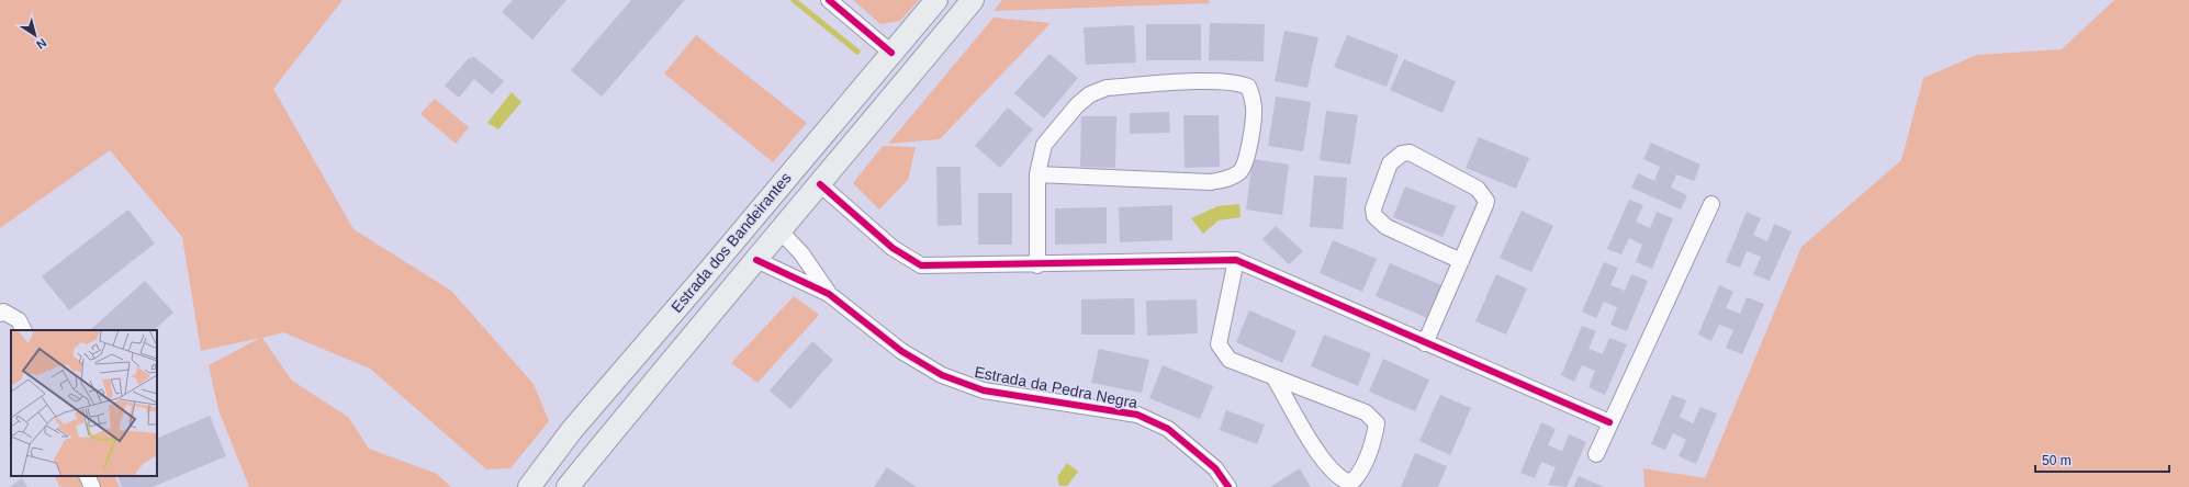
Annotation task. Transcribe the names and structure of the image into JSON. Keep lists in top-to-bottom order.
{
  "streets": {
    "main road": ["Estrada dos Bandeirantes"],
    "street": ["Estrada da Pedra Negra"]
  },
  "crossings": [
    ["Estrada dos Bandeirantes", "Estrada da Pedra Negra"]
  ],
  "scale_bar": "50 m",
  "north": "bottom right"
}
